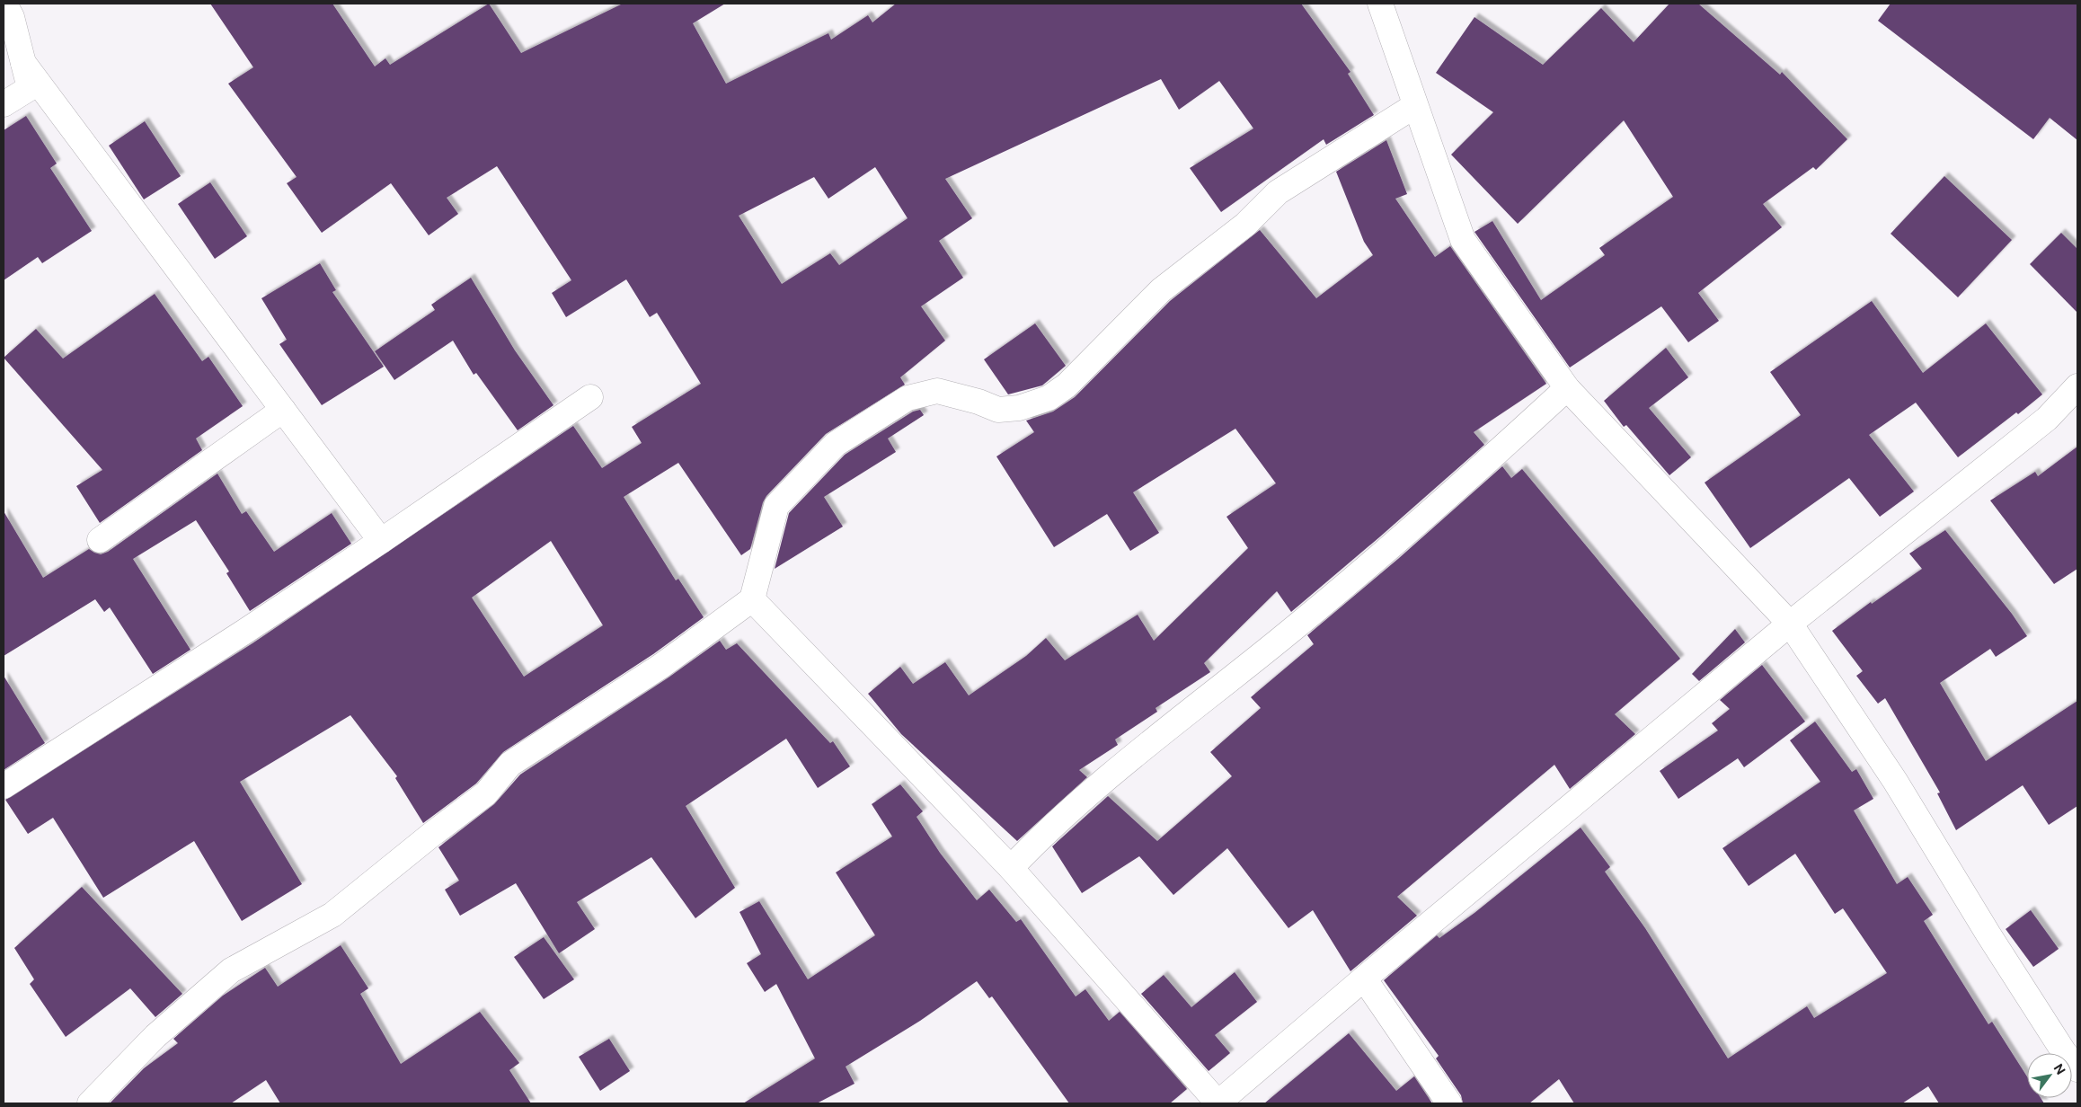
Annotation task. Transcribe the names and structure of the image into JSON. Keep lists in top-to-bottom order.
{
  "north": "top right"
}
